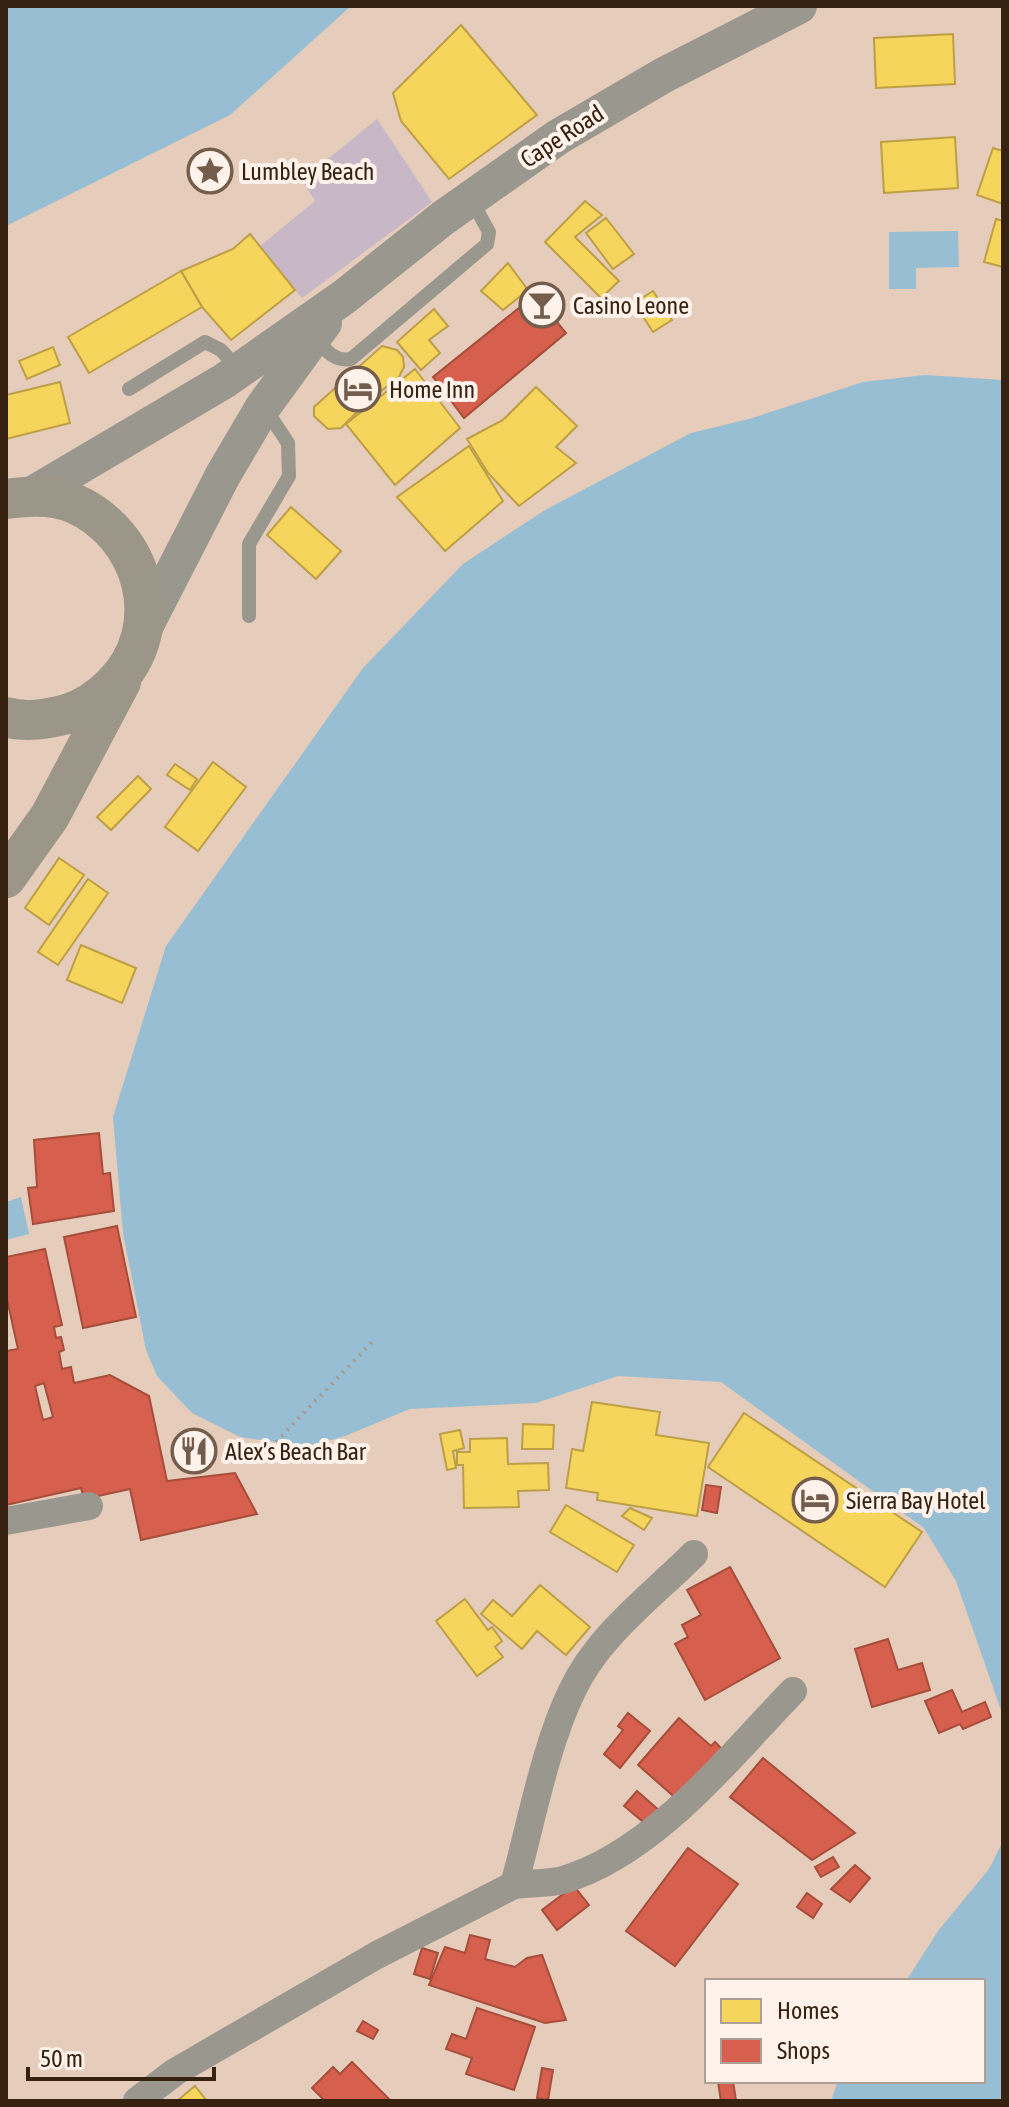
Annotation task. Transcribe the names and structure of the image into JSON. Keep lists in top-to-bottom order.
{
  "streets": {
    "street": ["Cape Road"]
  },
  "places": {
    "place": ["Lumbley Beach"],
    "bar": ["Casino Leone"],
    "hotel": ["Home Inn", "Sierra Bay Hotel"],
    "restaurant": ["Alex’s Beach Bar"]
  },
  "legend": ["Homes", "Shops"],
  "scale_bar": "50 m"
}
